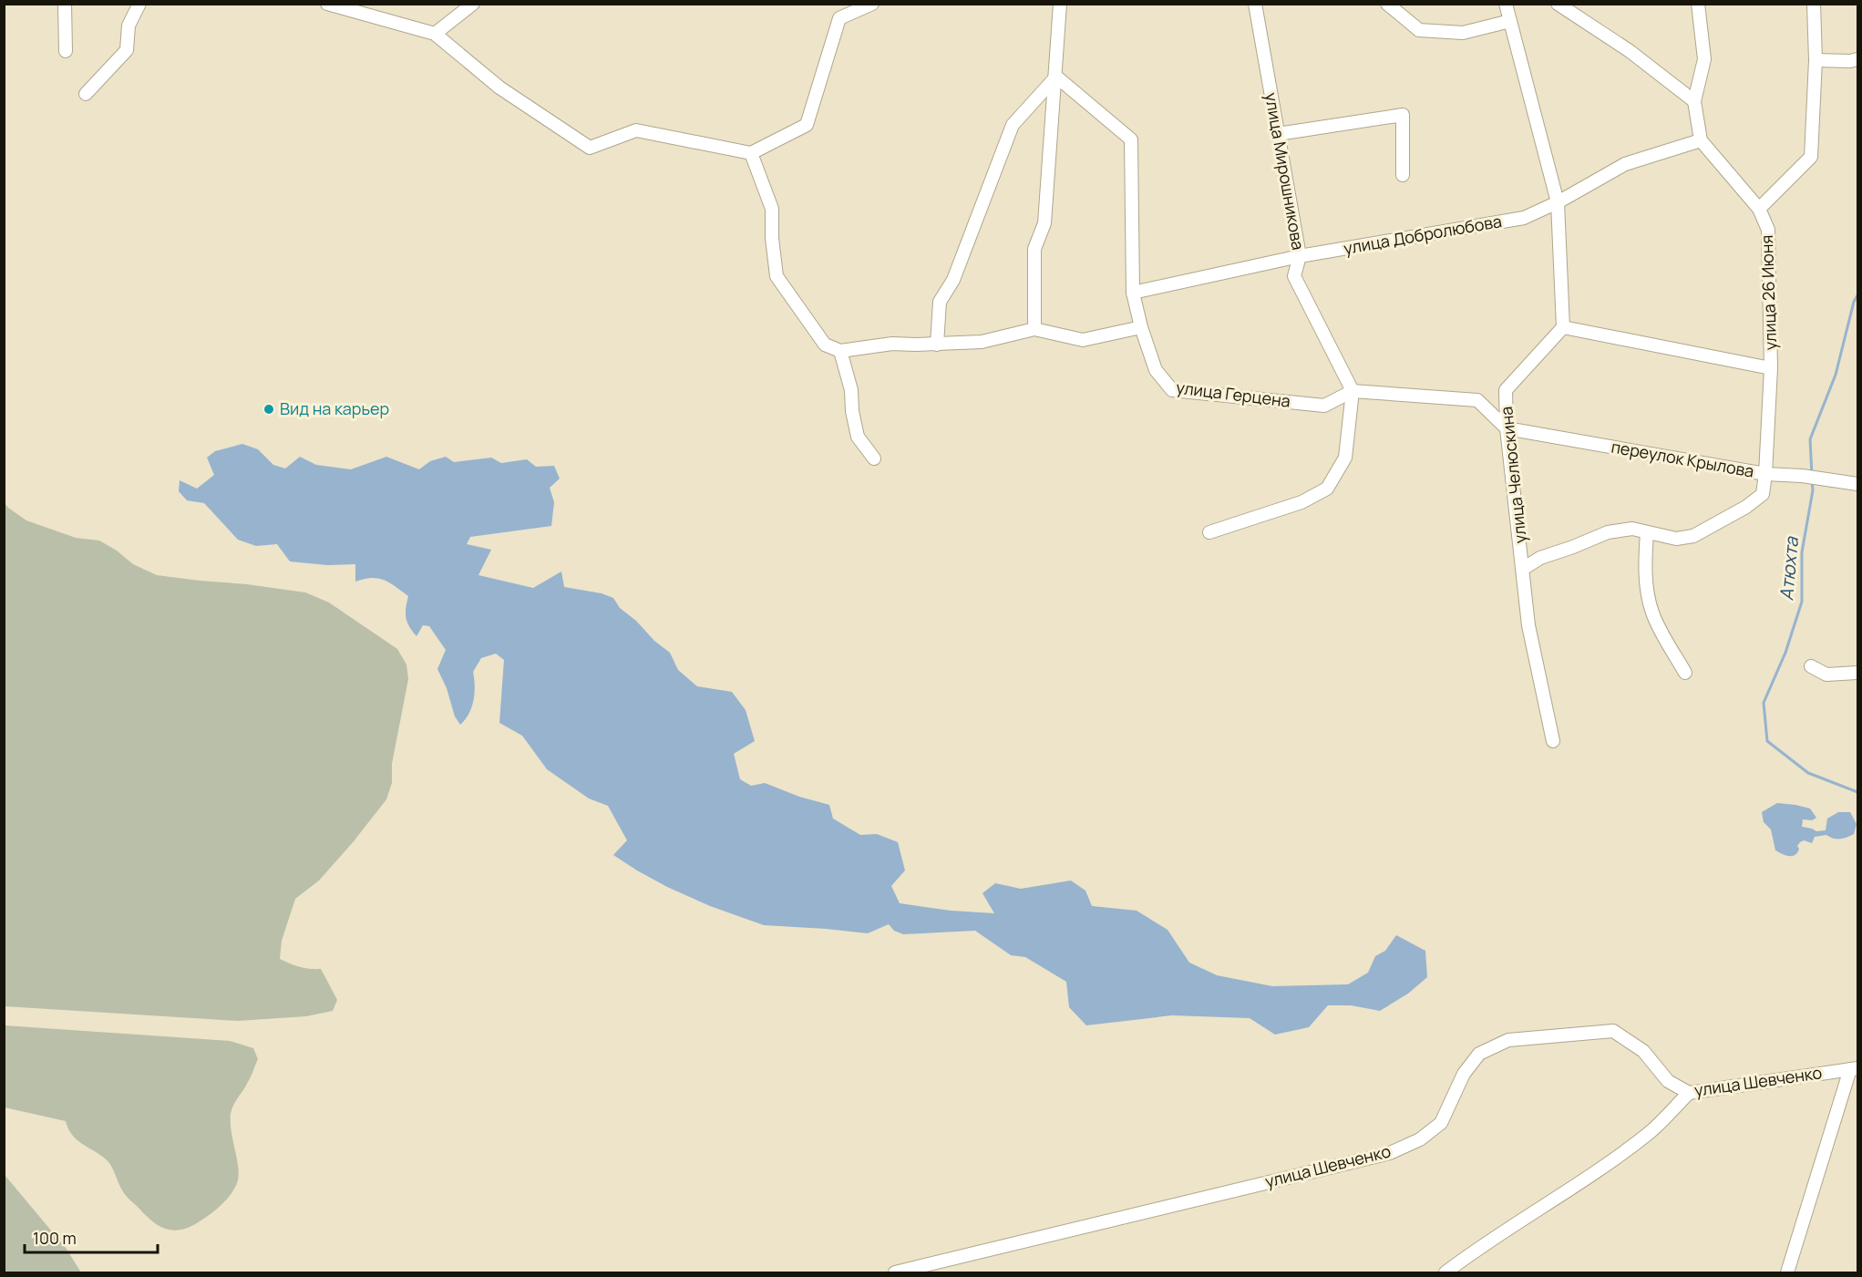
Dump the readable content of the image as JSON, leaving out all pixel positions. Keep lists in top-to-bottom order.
{
  "streets": {
    "street": [
      "улица Мирошникова",
      "улица Добролюбова",
      "улица 26 Июня",
      "улица Герцена",
      "переулок Крылова",
      "улица Челюскина",
      "улица Шевченко"
    ]
  },
  "crossings": [
    ["улица Мирошникова", "улица Добролюбова"],
    ["улица Мирошникова", "улица Герцена"],
    ["улица Добролюбова", "улица Герцена"],
    ["улица 26 Июня", "переулок Крылова"],
    ["переулок Крылова", "улица Челюскина"]
  ],
  "water": ["Атюхта"],
  "places": ["Вид на карьер"],
  "scale_bar": "100 m"
}
